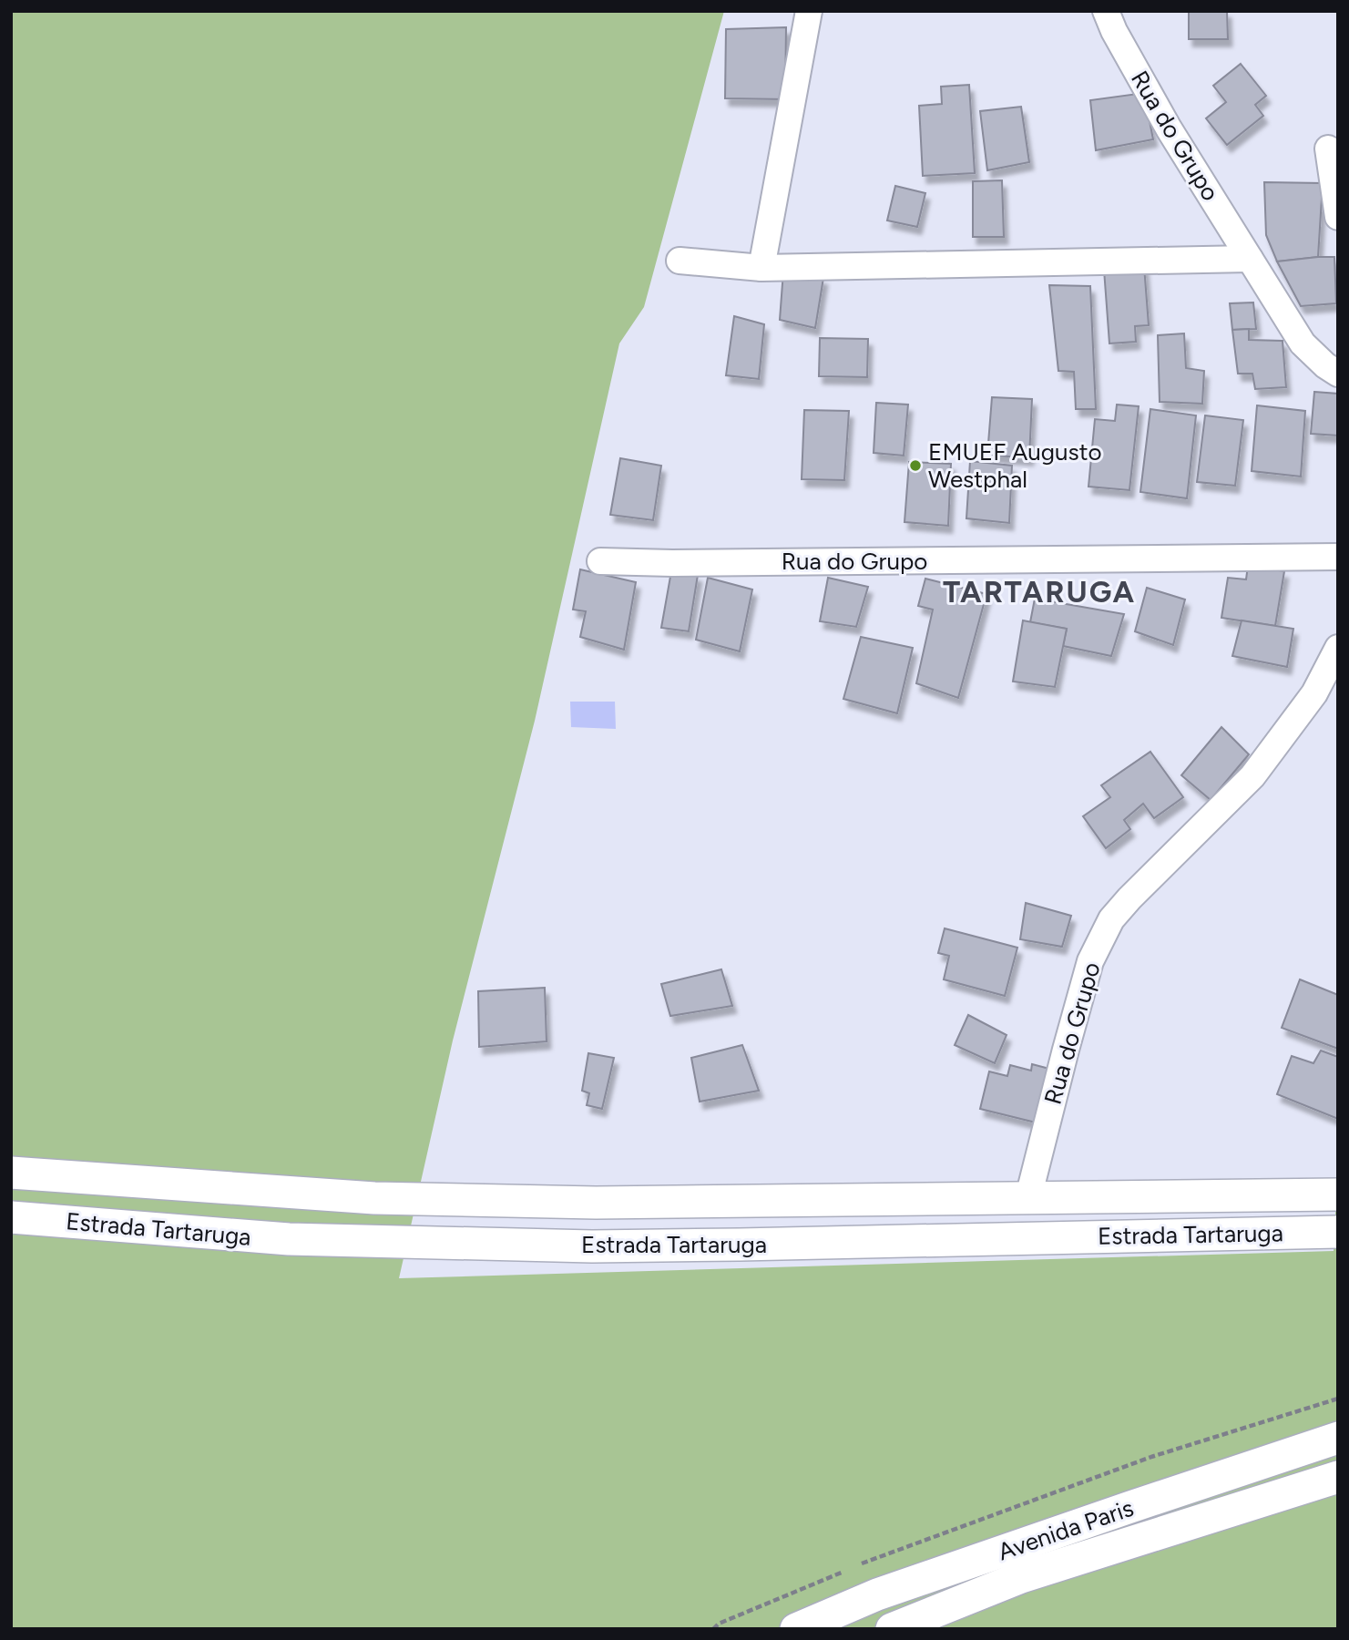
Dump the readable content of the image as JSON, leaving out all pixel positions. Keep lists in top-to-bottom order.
{
  "streets": {
    "street": ["Rua do Grupo", "Estrada Tartaruga", "Avenida Paris"]
  },
  "crossings": [
    ["Rua do Grupo", "Estrada Tartaruga"]
  ],
  "districts": ["TARTARUGA"],
  "places": ["EMUEF Augusto Westphal"]
}
